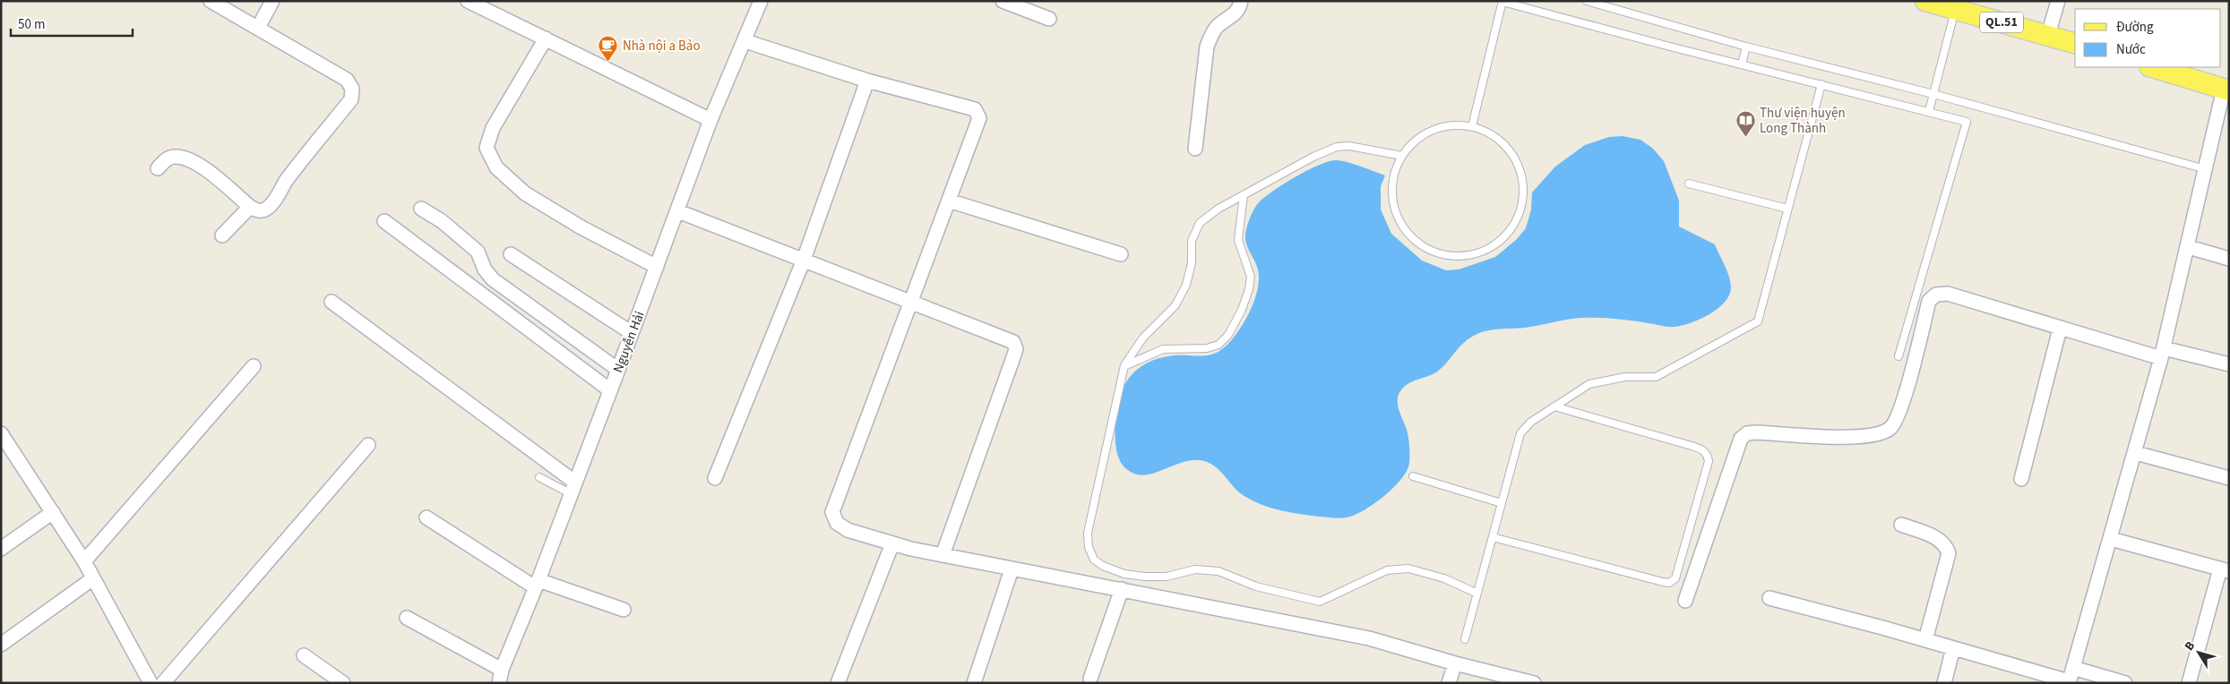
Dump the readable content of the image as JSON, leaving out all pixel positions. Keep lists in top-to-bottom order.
{
  "streets": {
    "main road": ["QL.51"],
    "street": ["Nguyễn Hải"]
  },
  "places": {
    "cafe": ["Nhà nội a Bảo"],
    "library": ["Thư viện huyện Long Thành"]
  },
  "legend": ["Đường", "Nước"],
  "scale_bar": "50 m",
  "north": "top left"
}
